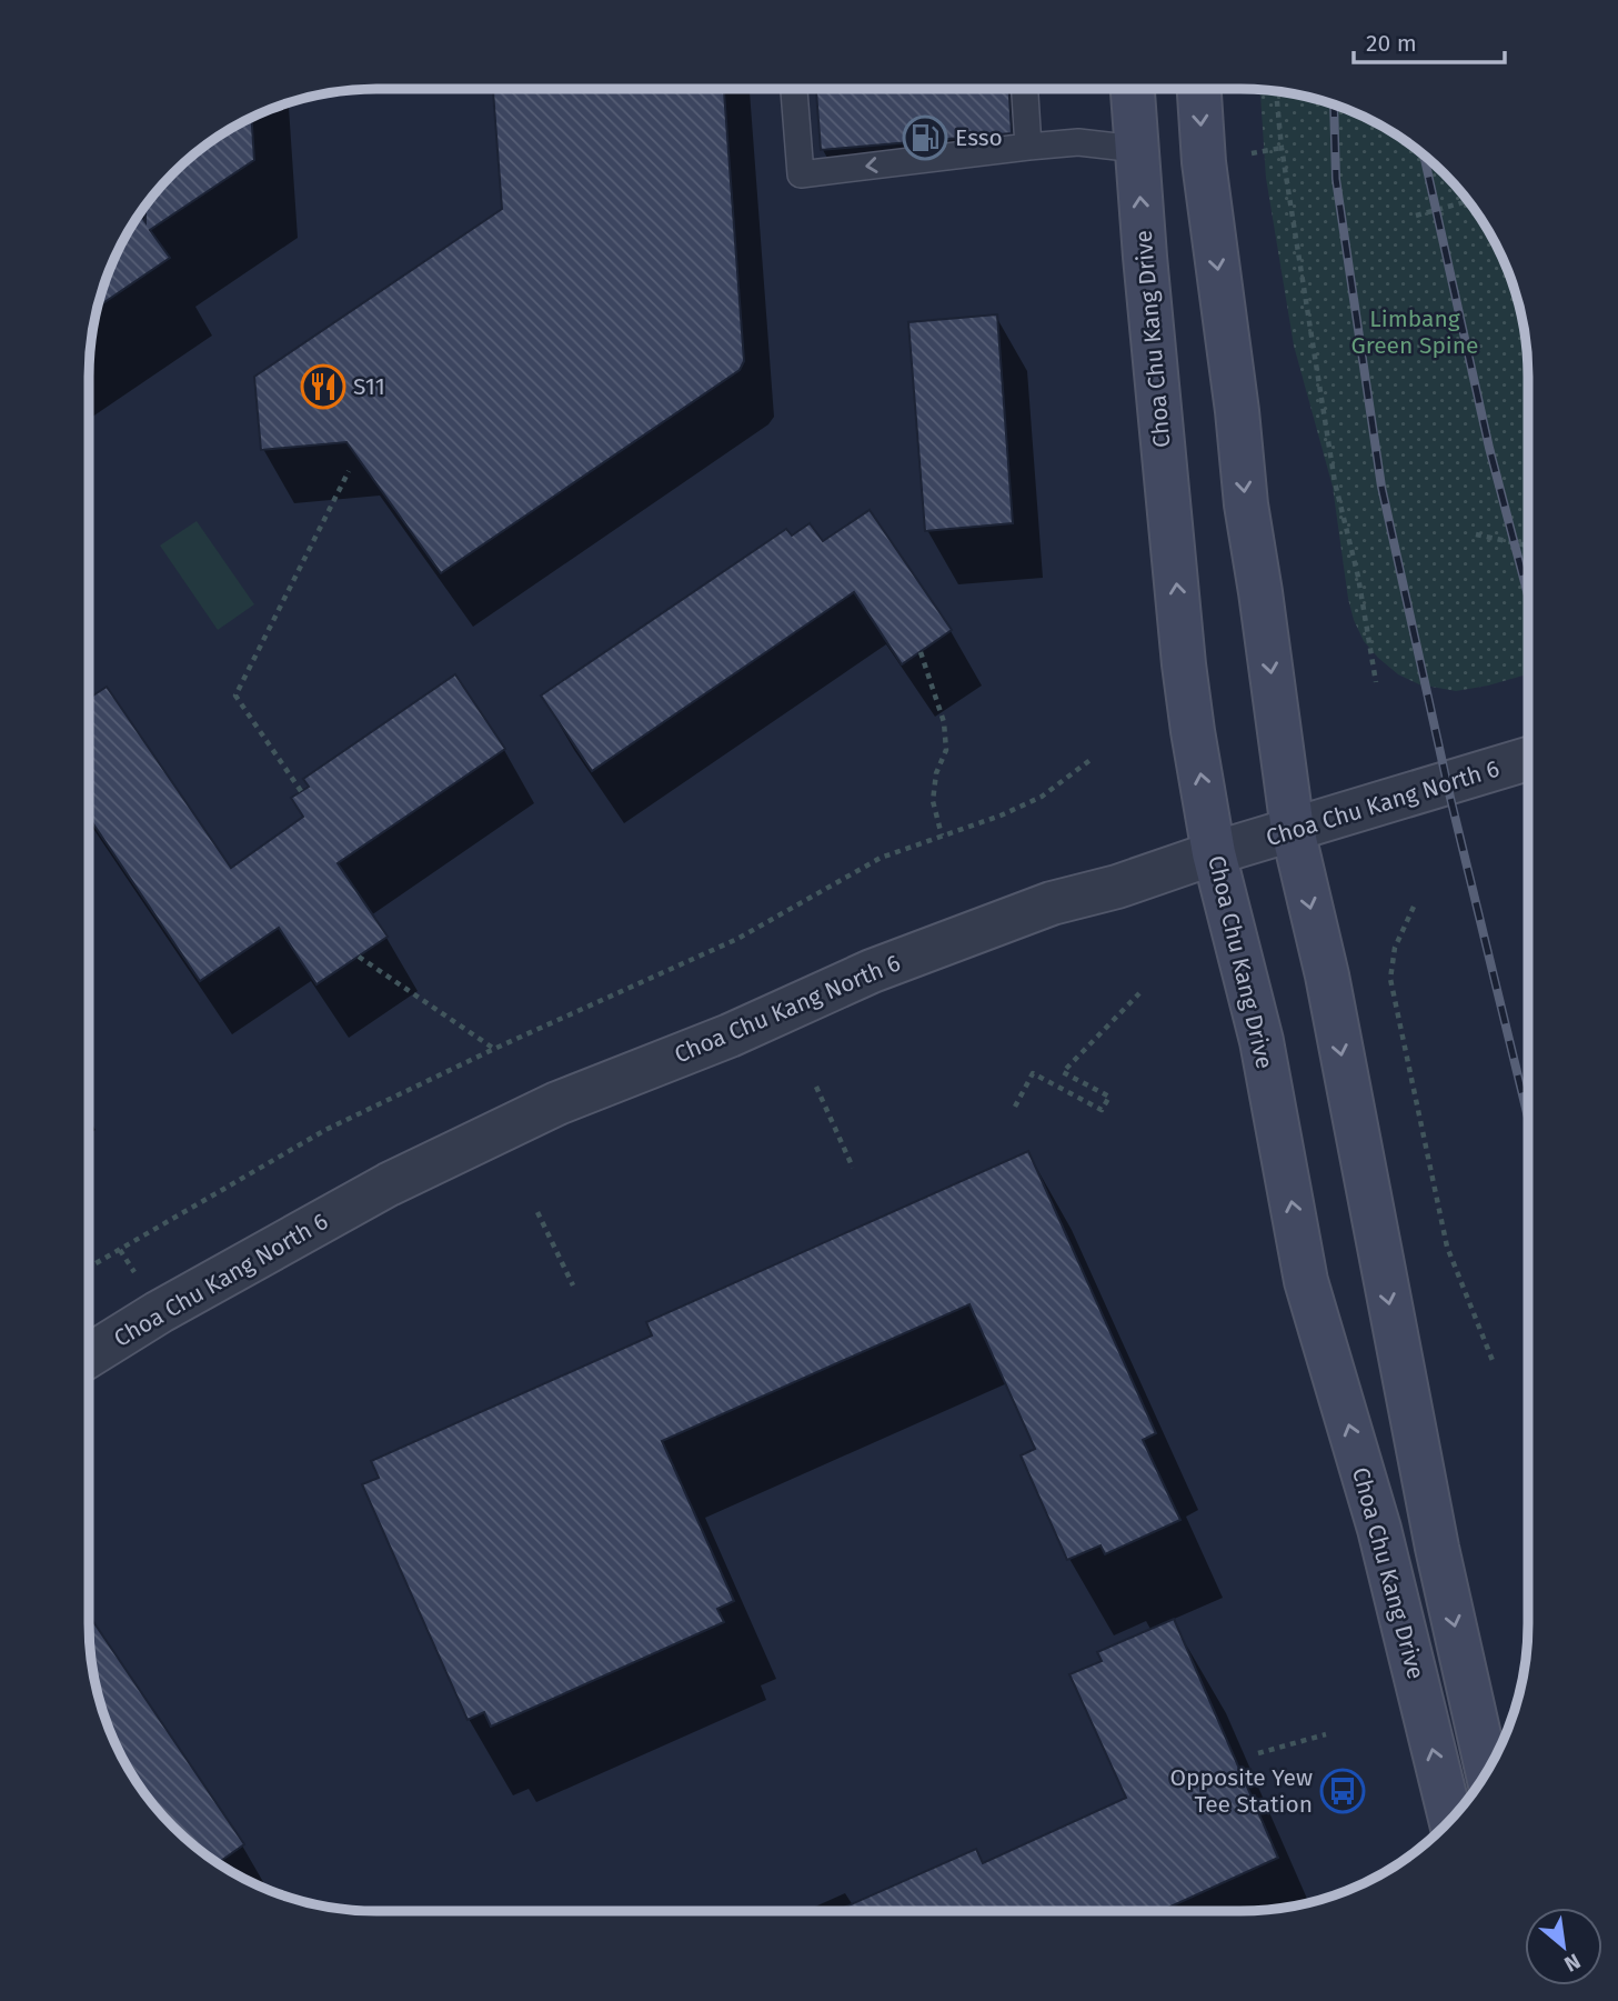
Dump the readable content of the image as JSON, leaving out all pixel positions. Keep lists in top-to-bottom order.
{
  "streets": {
    "main road": ["Choa Chu Kang Drive"],
    "street": ["Choa Chu Kang North 6"]
  },
  "crossings": [
    ["Choa Chu Kang Drive", "Choa Chu Kang North 6"]
  ],
  "parks": ["Limbang Green Spine"],
  "places": {
    "fuel station": ["Esso"],
    "restaurant": ["S11"],
    "bus stop": ["Opposite Yew Tee Station"]
  },
  "scale_bar": "20 m",
  "north": "bottom right"
}
